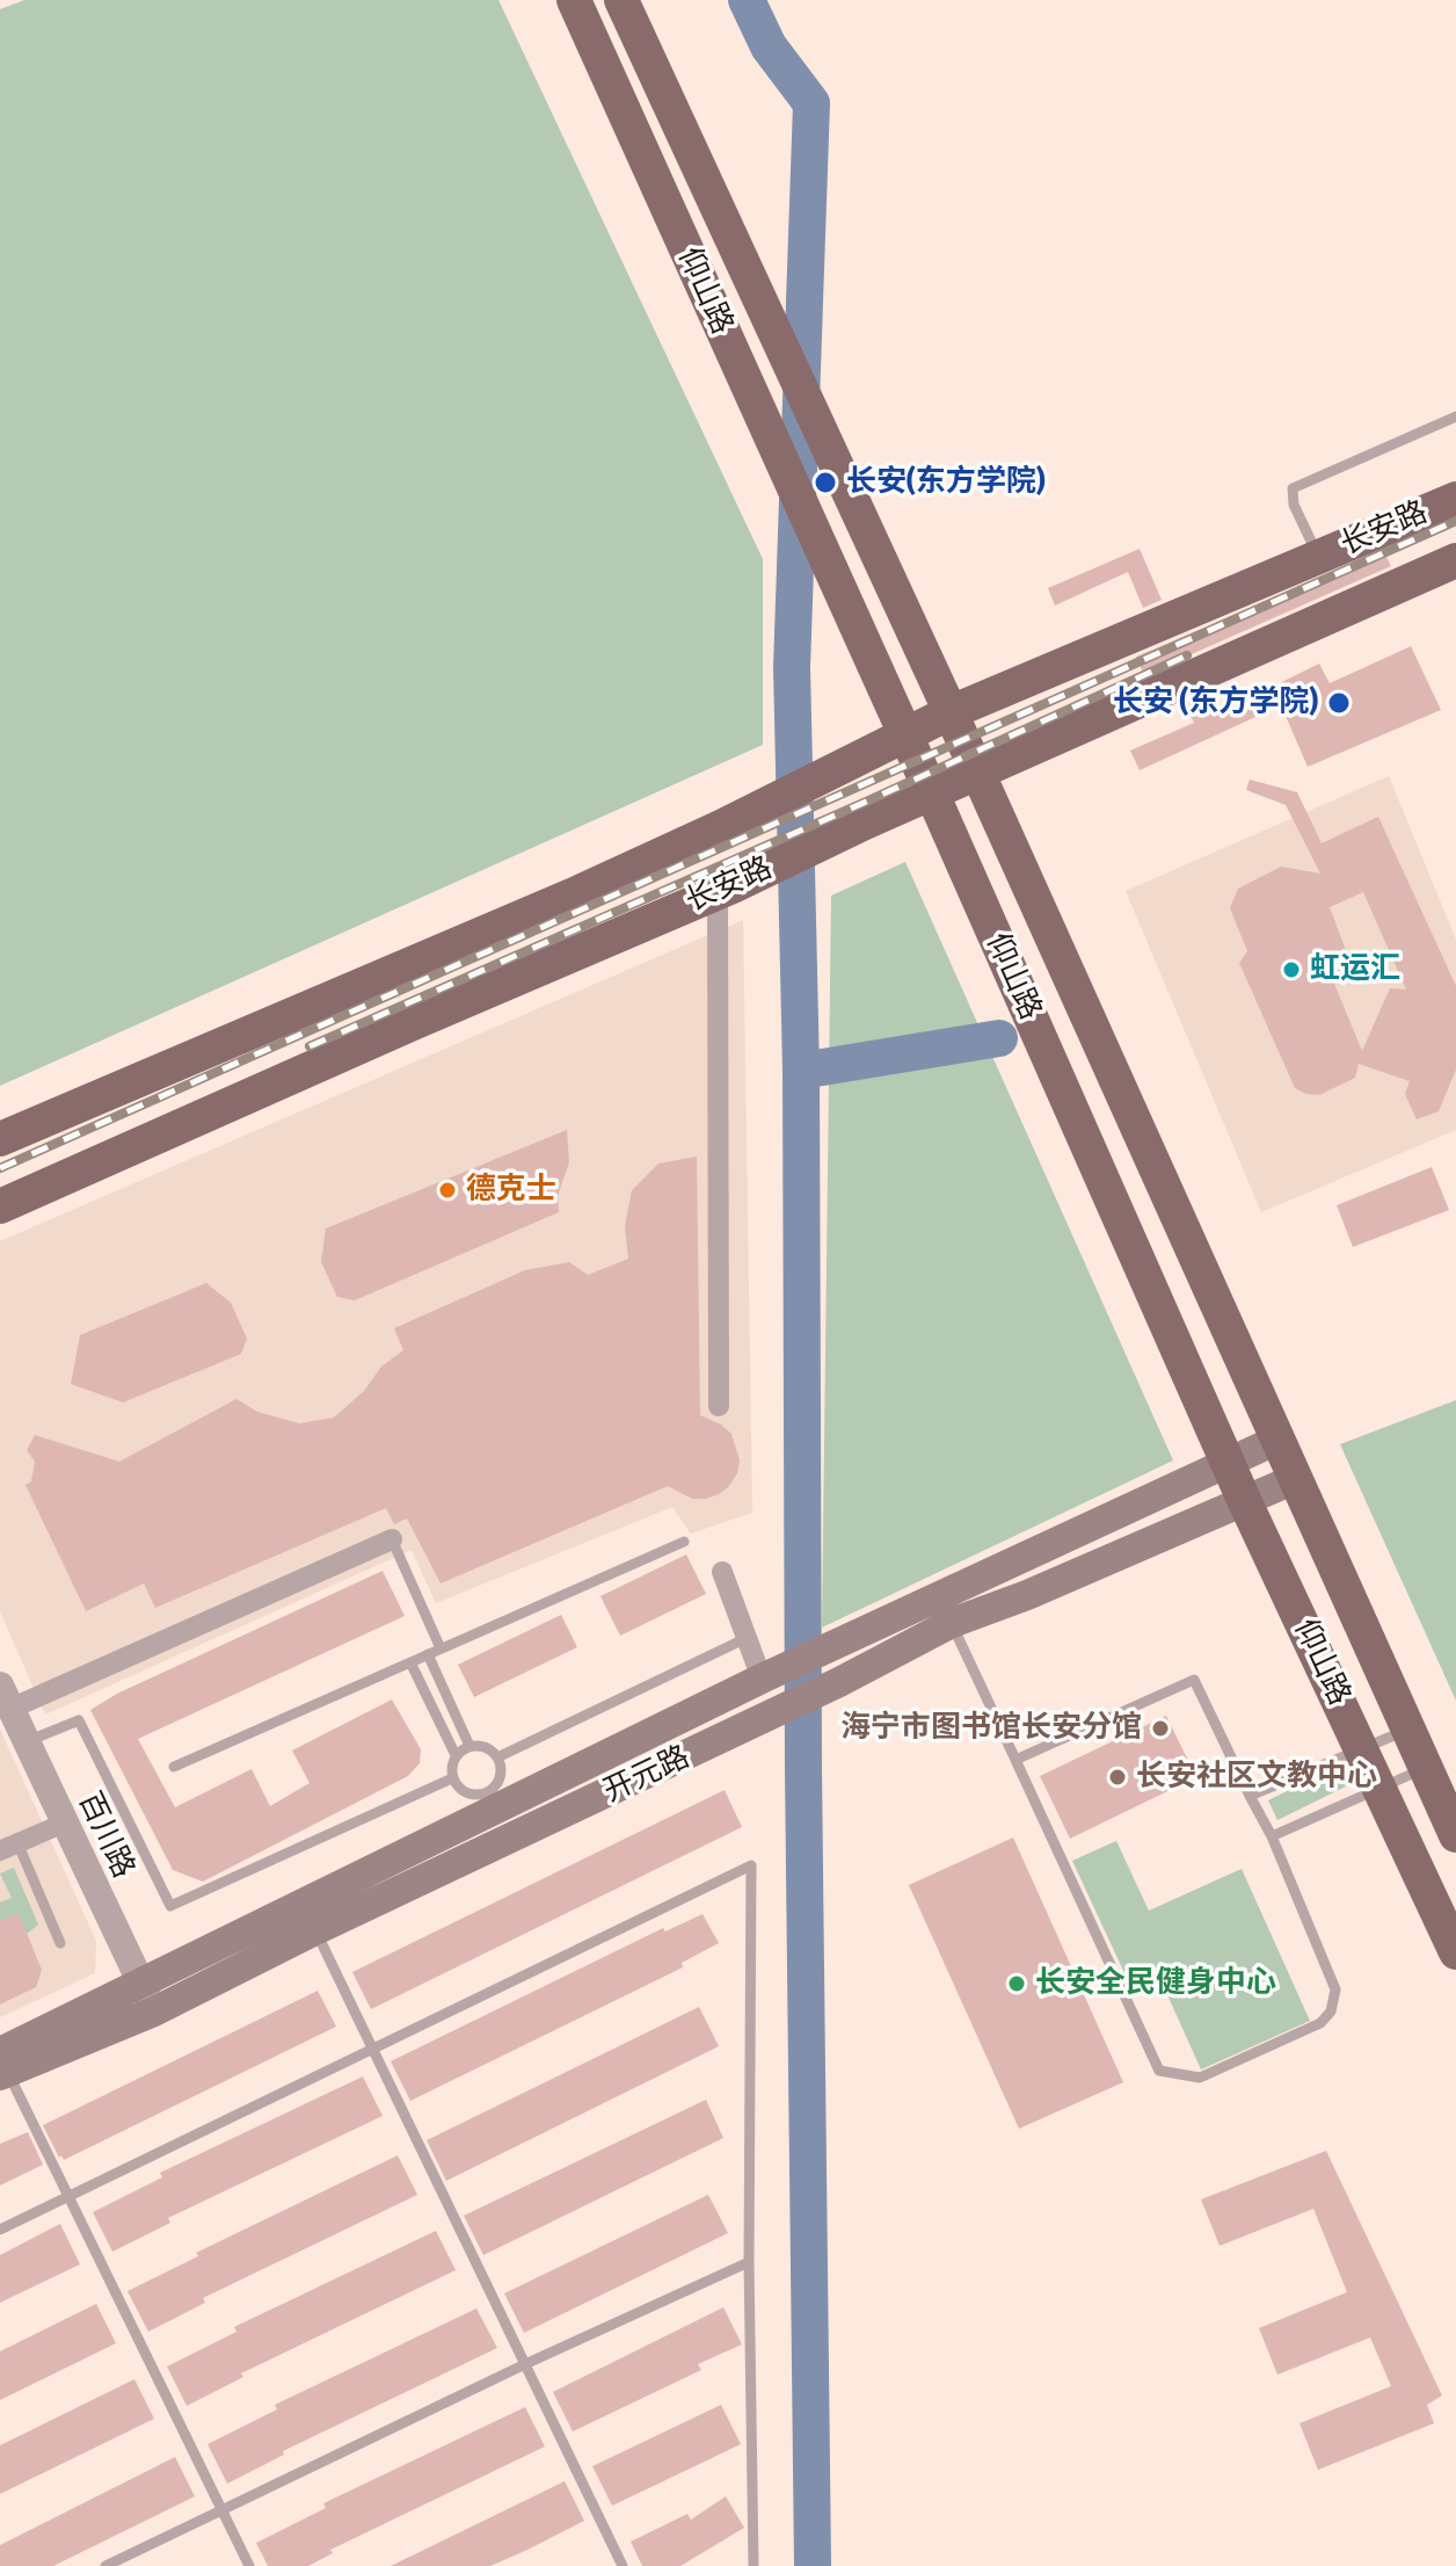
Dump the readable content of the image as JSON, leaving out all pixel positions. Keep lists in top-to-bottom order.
{
  "streets": {
    "main road": ["仰山路", "长安路", "开元路"],
    "street": ["百川路"]
  },
  "crossings": [
    ["仰山路", "长安路"],
    ["仰山路", "开元路"],
    ["开元路", "百川路"]
  ],
  "places": [
    "长安(东方学院)",
    "长安 (东方学院)",
    "虹运汇",
    "德克士",
    "海宁市图书馆长安分馆",
    "长安社区文教中心",
    "长安全民健身中心"
  ]
}
